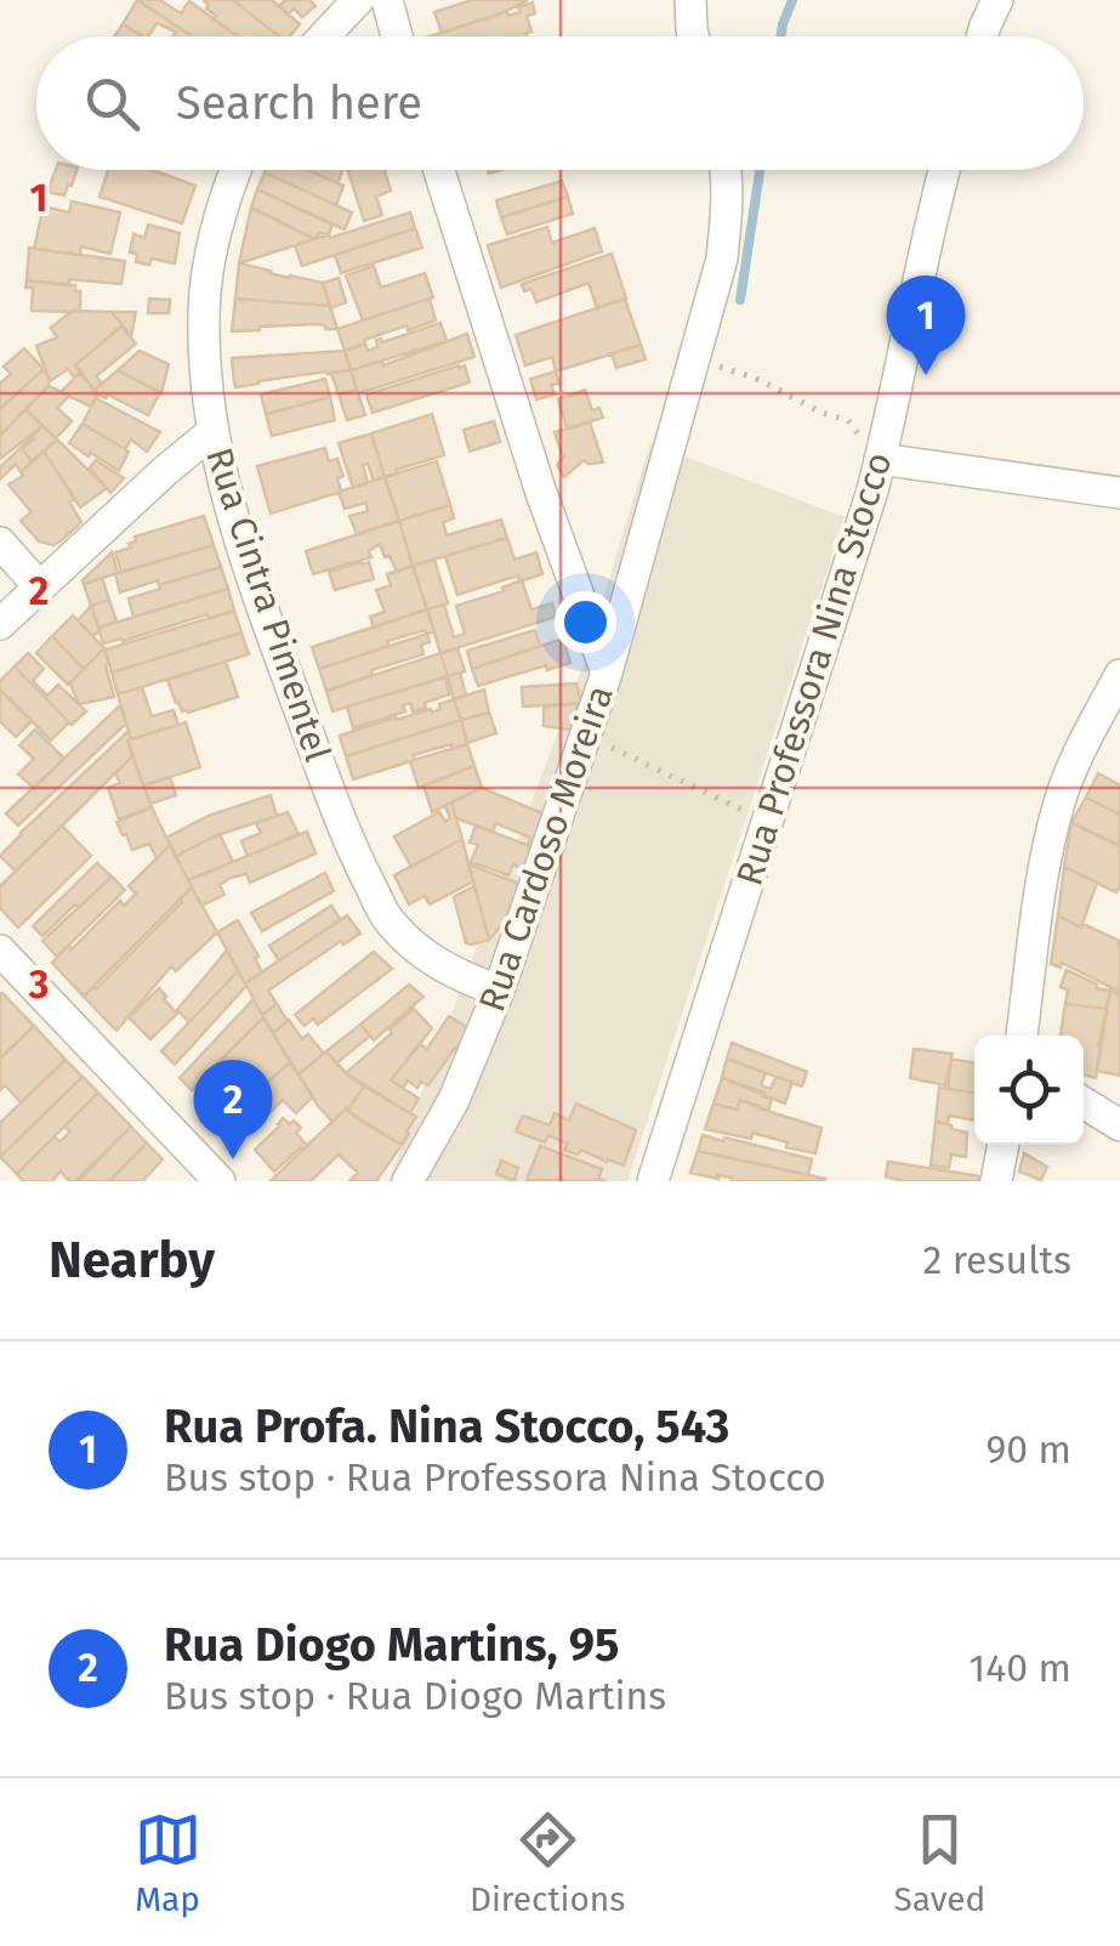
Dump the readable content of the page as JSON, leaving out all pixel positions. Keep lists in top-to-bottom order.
{
  "streets": {
    "street": ["Rua Cintra Pimentel", "Rua Professora Nina Stocco", "Rua Cardoso Moreira"]
  },
  "crossings": [
    ["Rua Cintra Pimentel", "Rua Cardoso Moreira"]
  ],
  "page": {
    "search": "Search here",
    "pins": ["1", "2"],
    "heading": ["Nearby", "2 results"],
    "list": [
      {
        "mark": "1",
        "name": "Rua Profa. Nina Stocco, 543",
        "note": "Bus stop · Rua Professora Nina Stocco",
        "value": "90 m"
      },
      {
        "mark": "2",
        "name": "Rua Diogo Martins, 95",
        "note": "Bus stop · Rua Diogo Martins",
        "value": "140 m"
      }
    ],
    "nav": ["Map", "Directions", "Saved"]
  },
  "grid": {
    "rows": ["1", "2", "3"]
  }
}
